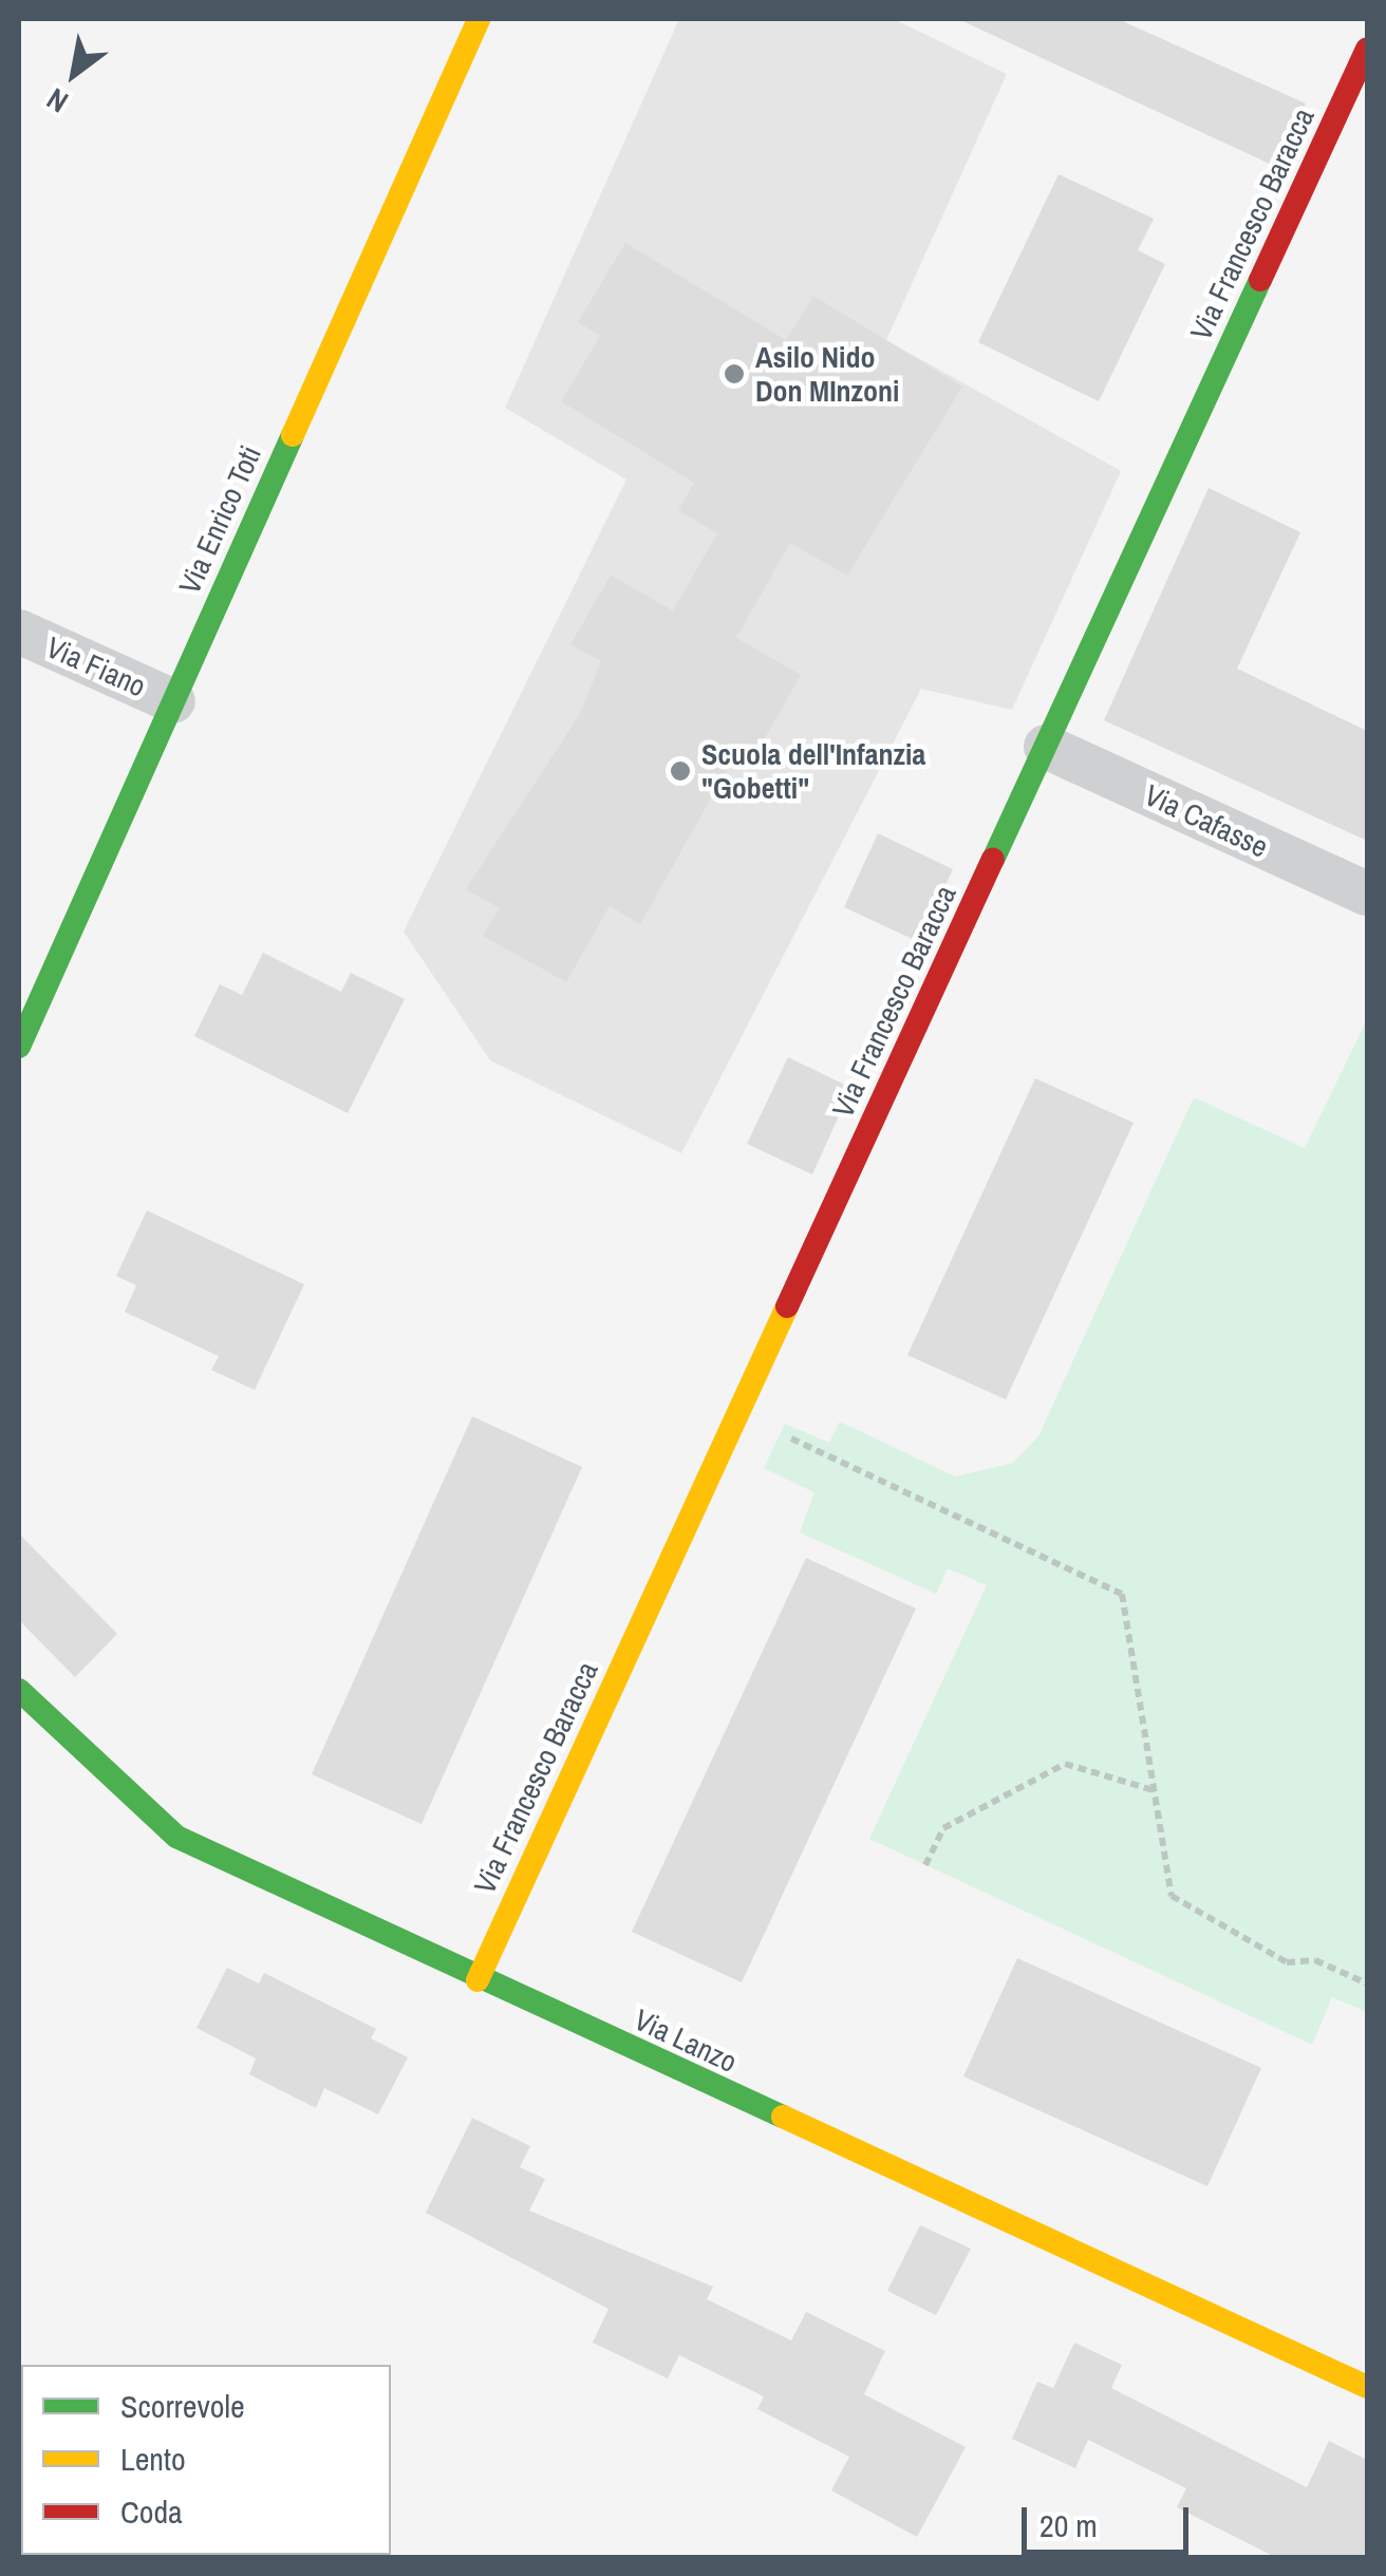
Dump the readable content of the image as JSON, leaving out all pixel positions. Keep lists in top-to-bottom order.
{
  "streets": {
    "street": [
      "Via Francesco Baracca",
      "Via Enrico Toti",
      "Via Fiano",
      "Via Cafasse",
      "Via Lanzo"
    ]
  },
  "crossings": [
    ["Via Francesco Baracca", "Via Cafasse"],
    ["Via Francesco Baracca", "Via Lanzo"],
    ["Via Enrico Toti", "Via Fiano"]
  ],
  "places": ["Asilo Nido Don MInzoni", "Scuola dell'Infanzia \"Gobetti\""],
  "legend": ["Scorrevole", "Lento", "Coda"],
  "scale_bar": "20 m",
  "north": "bottom left"
}
